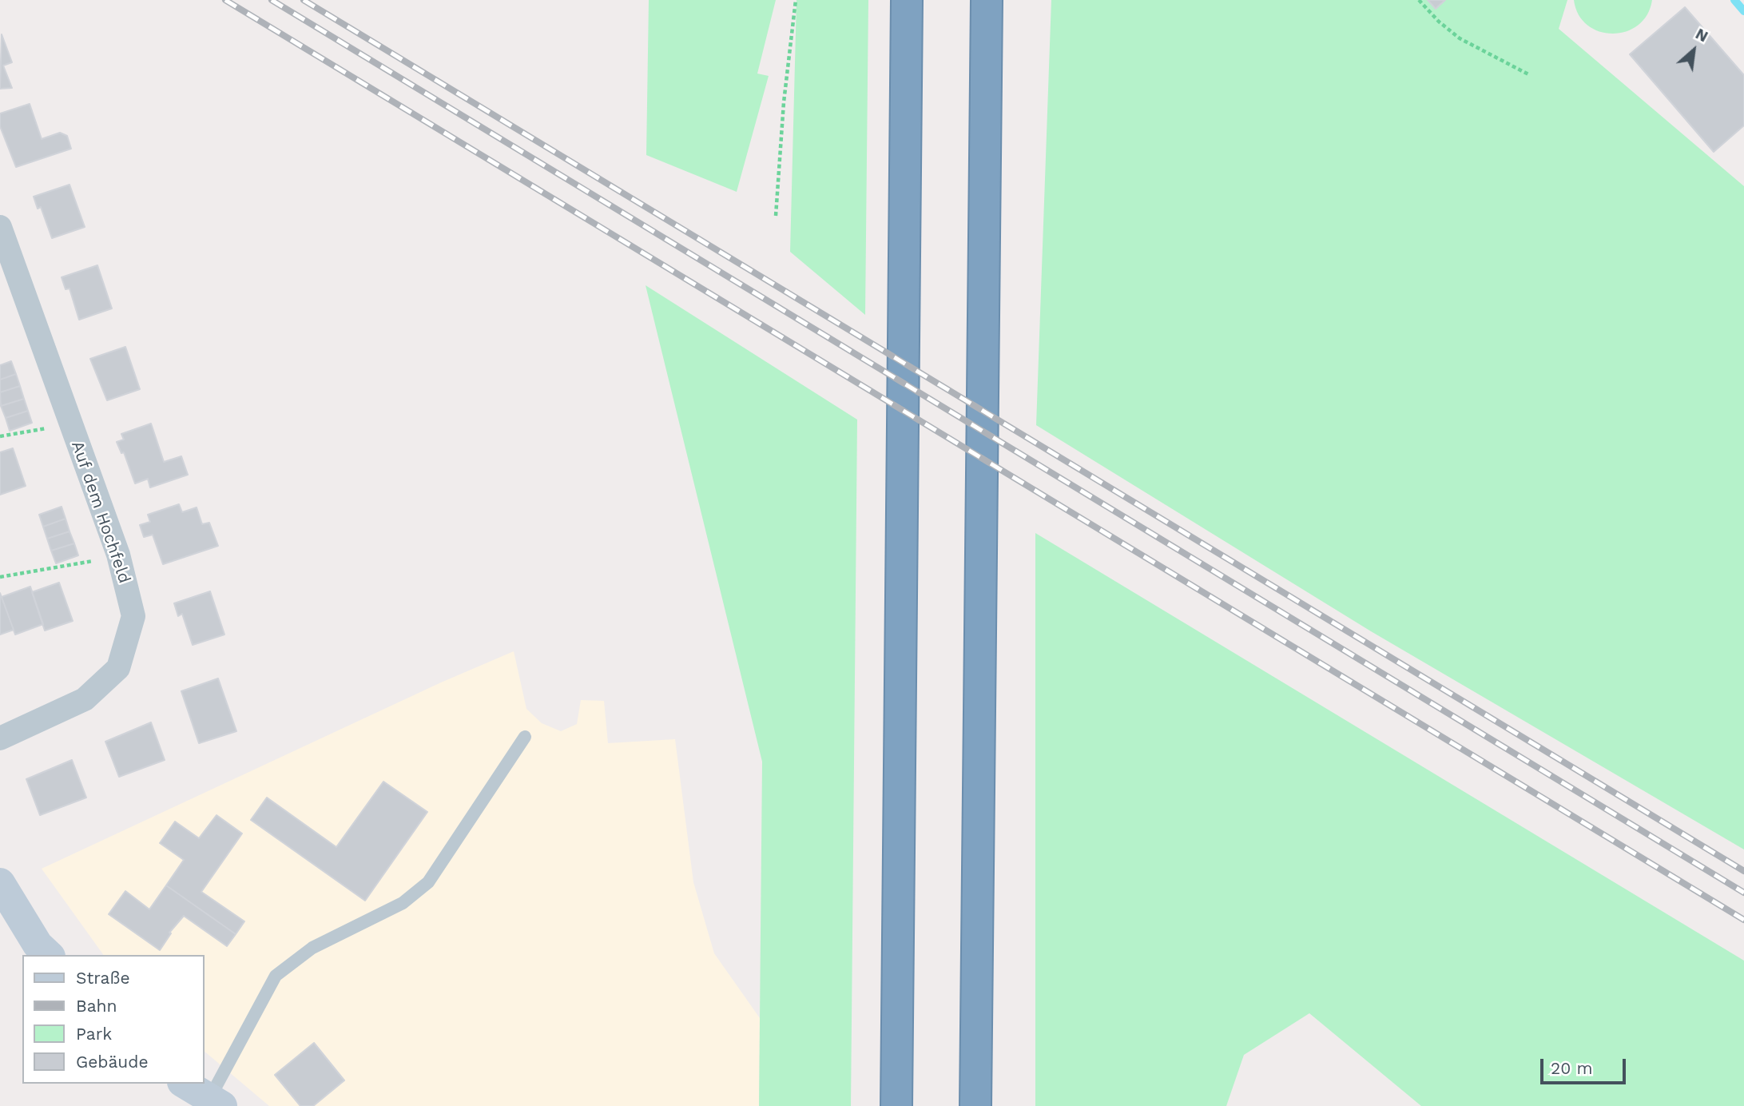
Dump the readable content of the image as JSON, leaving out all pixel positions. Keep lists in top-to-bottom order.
{
  "streets": {
    "street": ["Auf dem Hochfeld"]
  },
  "legend": [
    "Straße",
    "Bahn",
    "Park",
    "Gebäude"
  ],
  "scale_bar": "20 m",
  "north": "top right"
}
